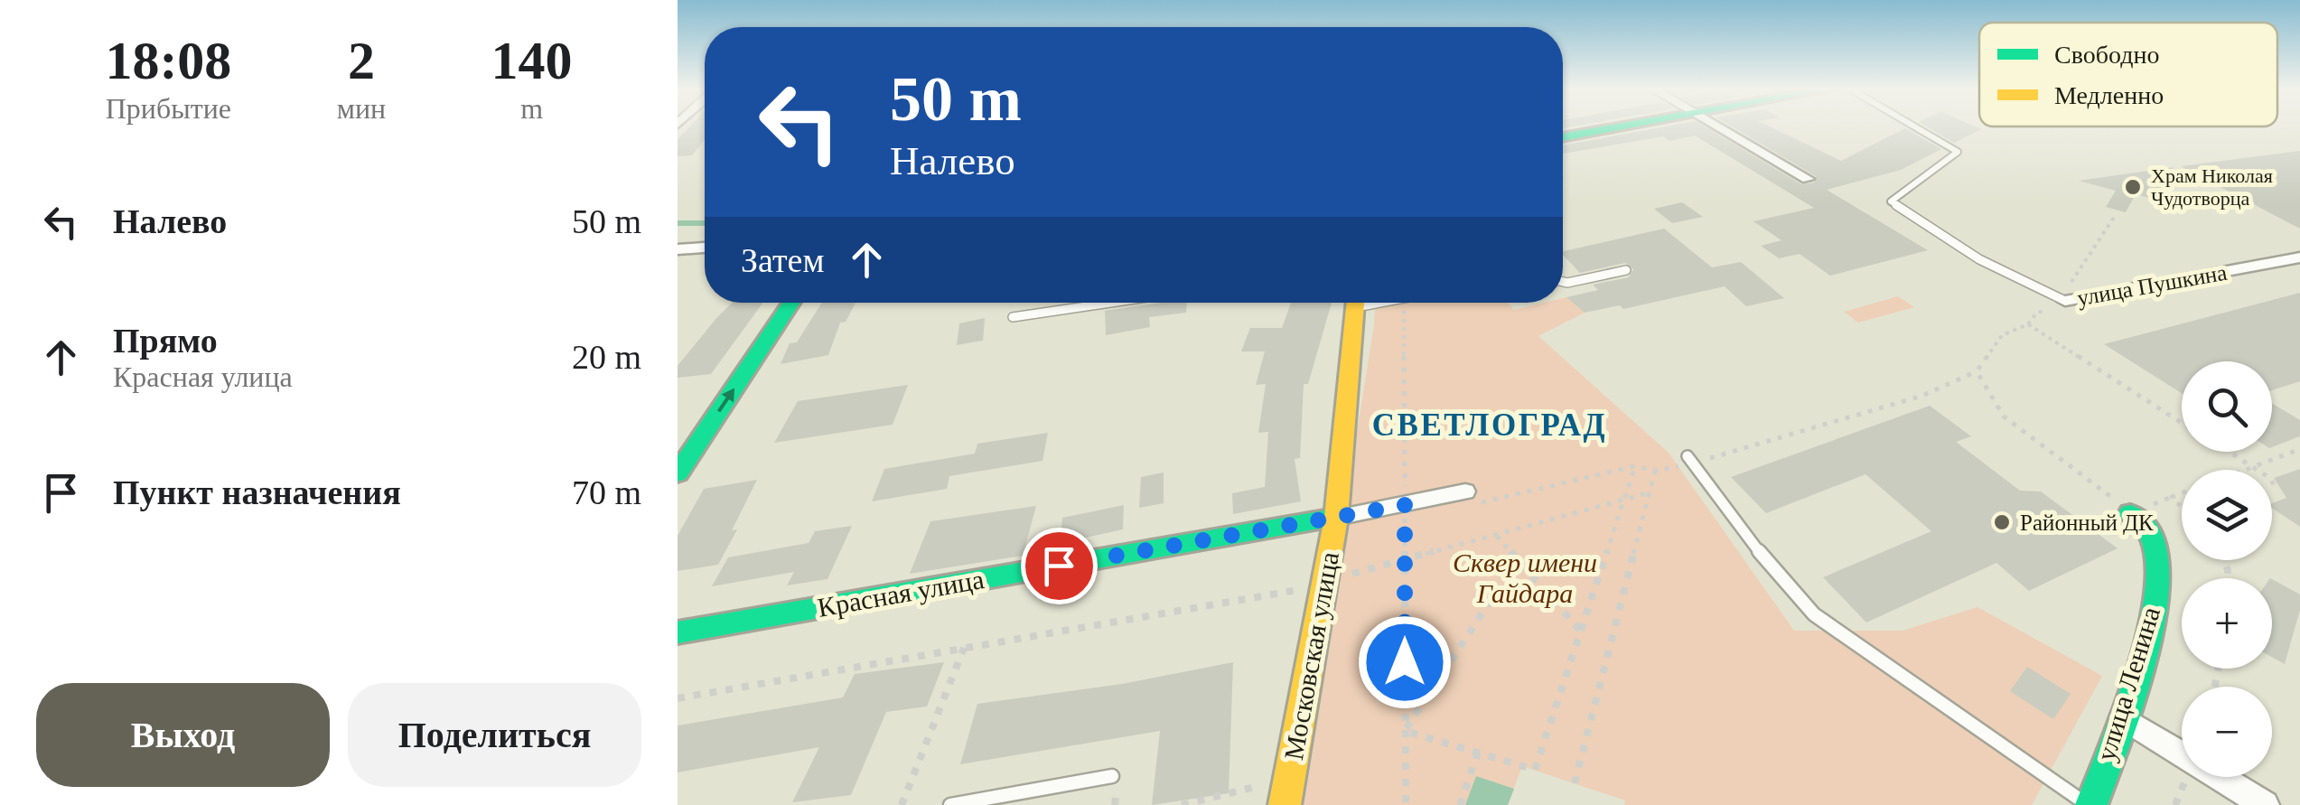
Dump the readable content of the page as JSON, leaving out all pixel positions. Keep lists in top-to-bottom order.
{
  "streets": {
    "street": [
      "улица Пушкина",
      "Красная улица",
      "Московская улица",
      "улица Ленина"
    ]
  },
  "crossings": [
    ["Красная улица", "Московская улица"]
  ],
  "districts": ["СВЕТЛОГРАД"],
  "parks": ["Сквер имени Гайдара"],
  "places": ["Храм Николая Чудотворца", "Районный ДК"],
  "legend": ["Свободно", "Медленно"],
  "page": {
    "eta": [
      "18:08",
      "Прибытие",
      "2",
      "мин",
      "140",
      "m"
    ],
    "turn": ["50 m", "Налево"],
    "list": [
      {
        "name": "Налево",
        "value": "50 m"
      },
      {
        "name": "Прямо",
        "note": "Красная улица",
        "value": "20 m"
      },
      {
        "name": "Пункт назначения",
        "value": "70 m"
      }
    ],
    "then": "Затем",
    "map_buttons": ["+", "−"],
    "buttons": ["Выход", "Поделиться"]
  }
}
